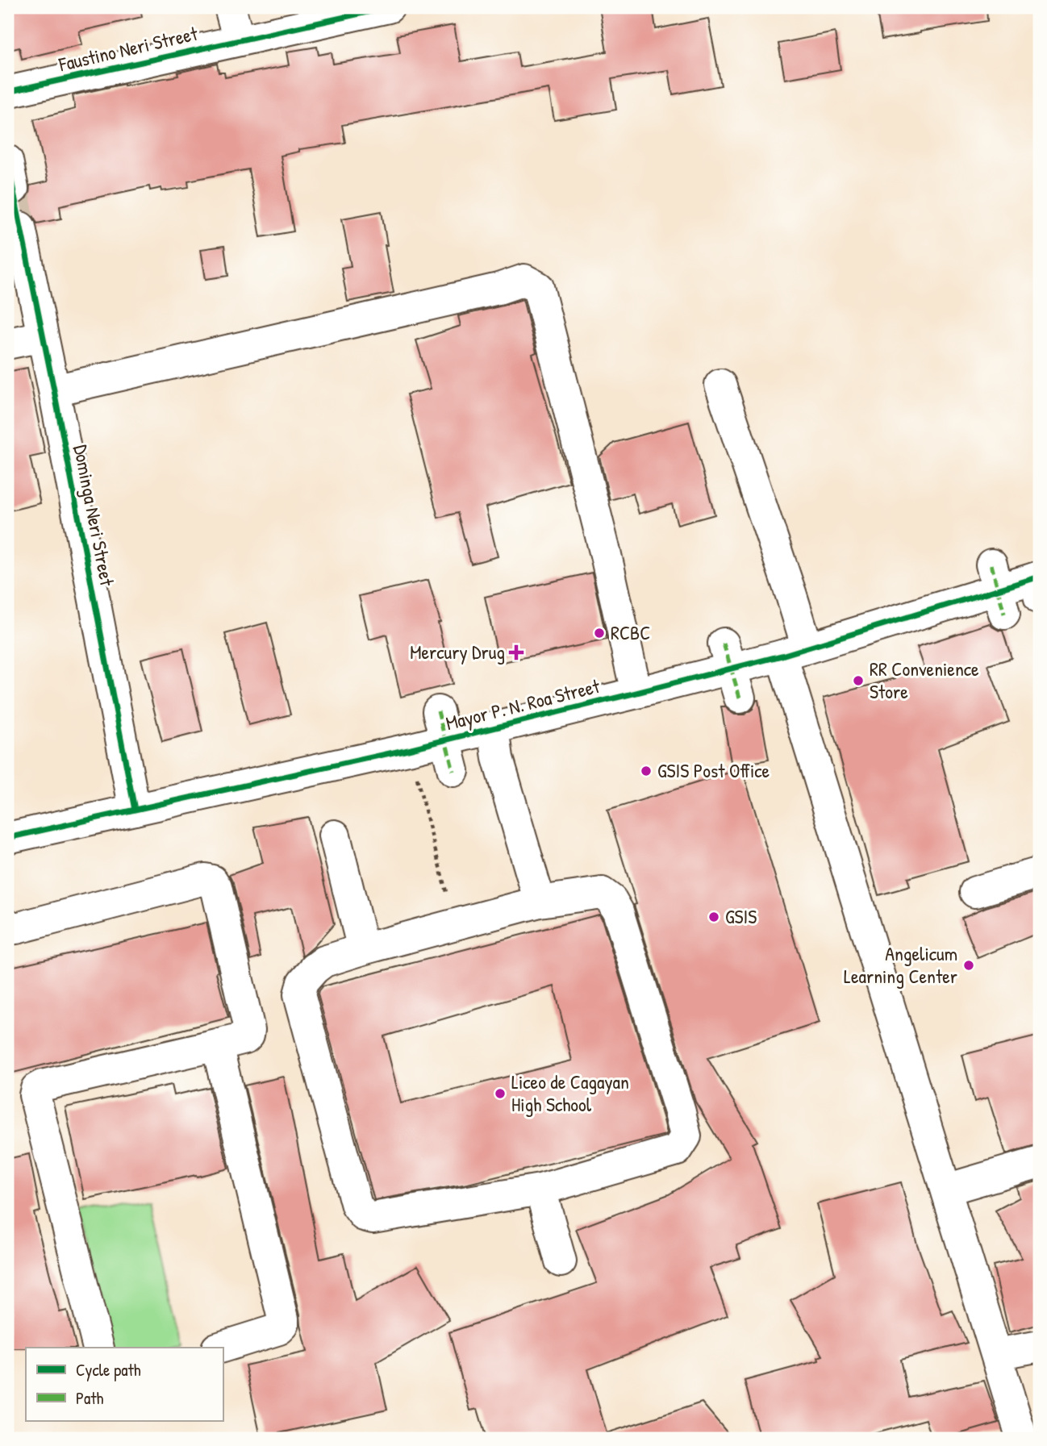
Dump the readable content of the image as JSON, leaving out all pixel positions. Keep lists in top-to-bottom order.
{
  "streets": {
    "street": ["Faustino Neri Street", "Dominga Neri Street", "Mayor P. N. Roa Street"]
  },
  "crossings": [
    ["Dominga Neri Street", "Mayor P. N. Roa Street"]
  ],
  "places": {
    "other": [
      "RCBC",
      "RR Convenience Store",
      "GSIS Post Office",
      "GSIS",
      "Angelicum Learning Center",
      "Liceo de Cagayan High School"
    ],
    "health": ["Mercury Drug"]
  },
  "legend": ["Cycle path", "Path"]
}
